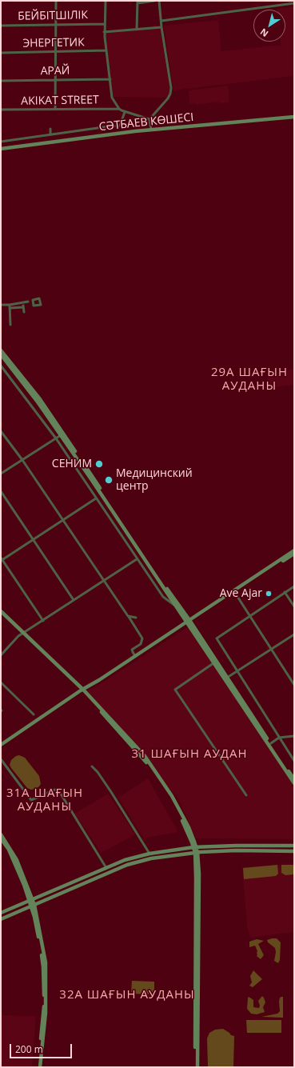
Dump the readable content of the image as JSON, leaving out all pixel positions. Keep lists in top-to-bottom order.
{
  "streets": {
    "main road": ["СӘТБАЕВ КӨШЕСІ"],
    "street": [
      "БЕЙБІТШІЛІК",
      "ЭНЕРГЕТИК",
      "АРАЙ",
      "AKIKAT STREET"
    ]
  },
  "districts": [
    "29А ШАҒЫН АУДАНЫ",
    "31 ШАҒЫН АУДАН",
    "31А ШАҒЫН АУДАНЫ",
    "32А ШАҒЫН АУДАНЫ"
  ],
  "places": ["СЕНИМ", "Медицинский центр", "Ave Ajar"],
  "scale_bar": "200 m",
  "north": "bottom left"
}
